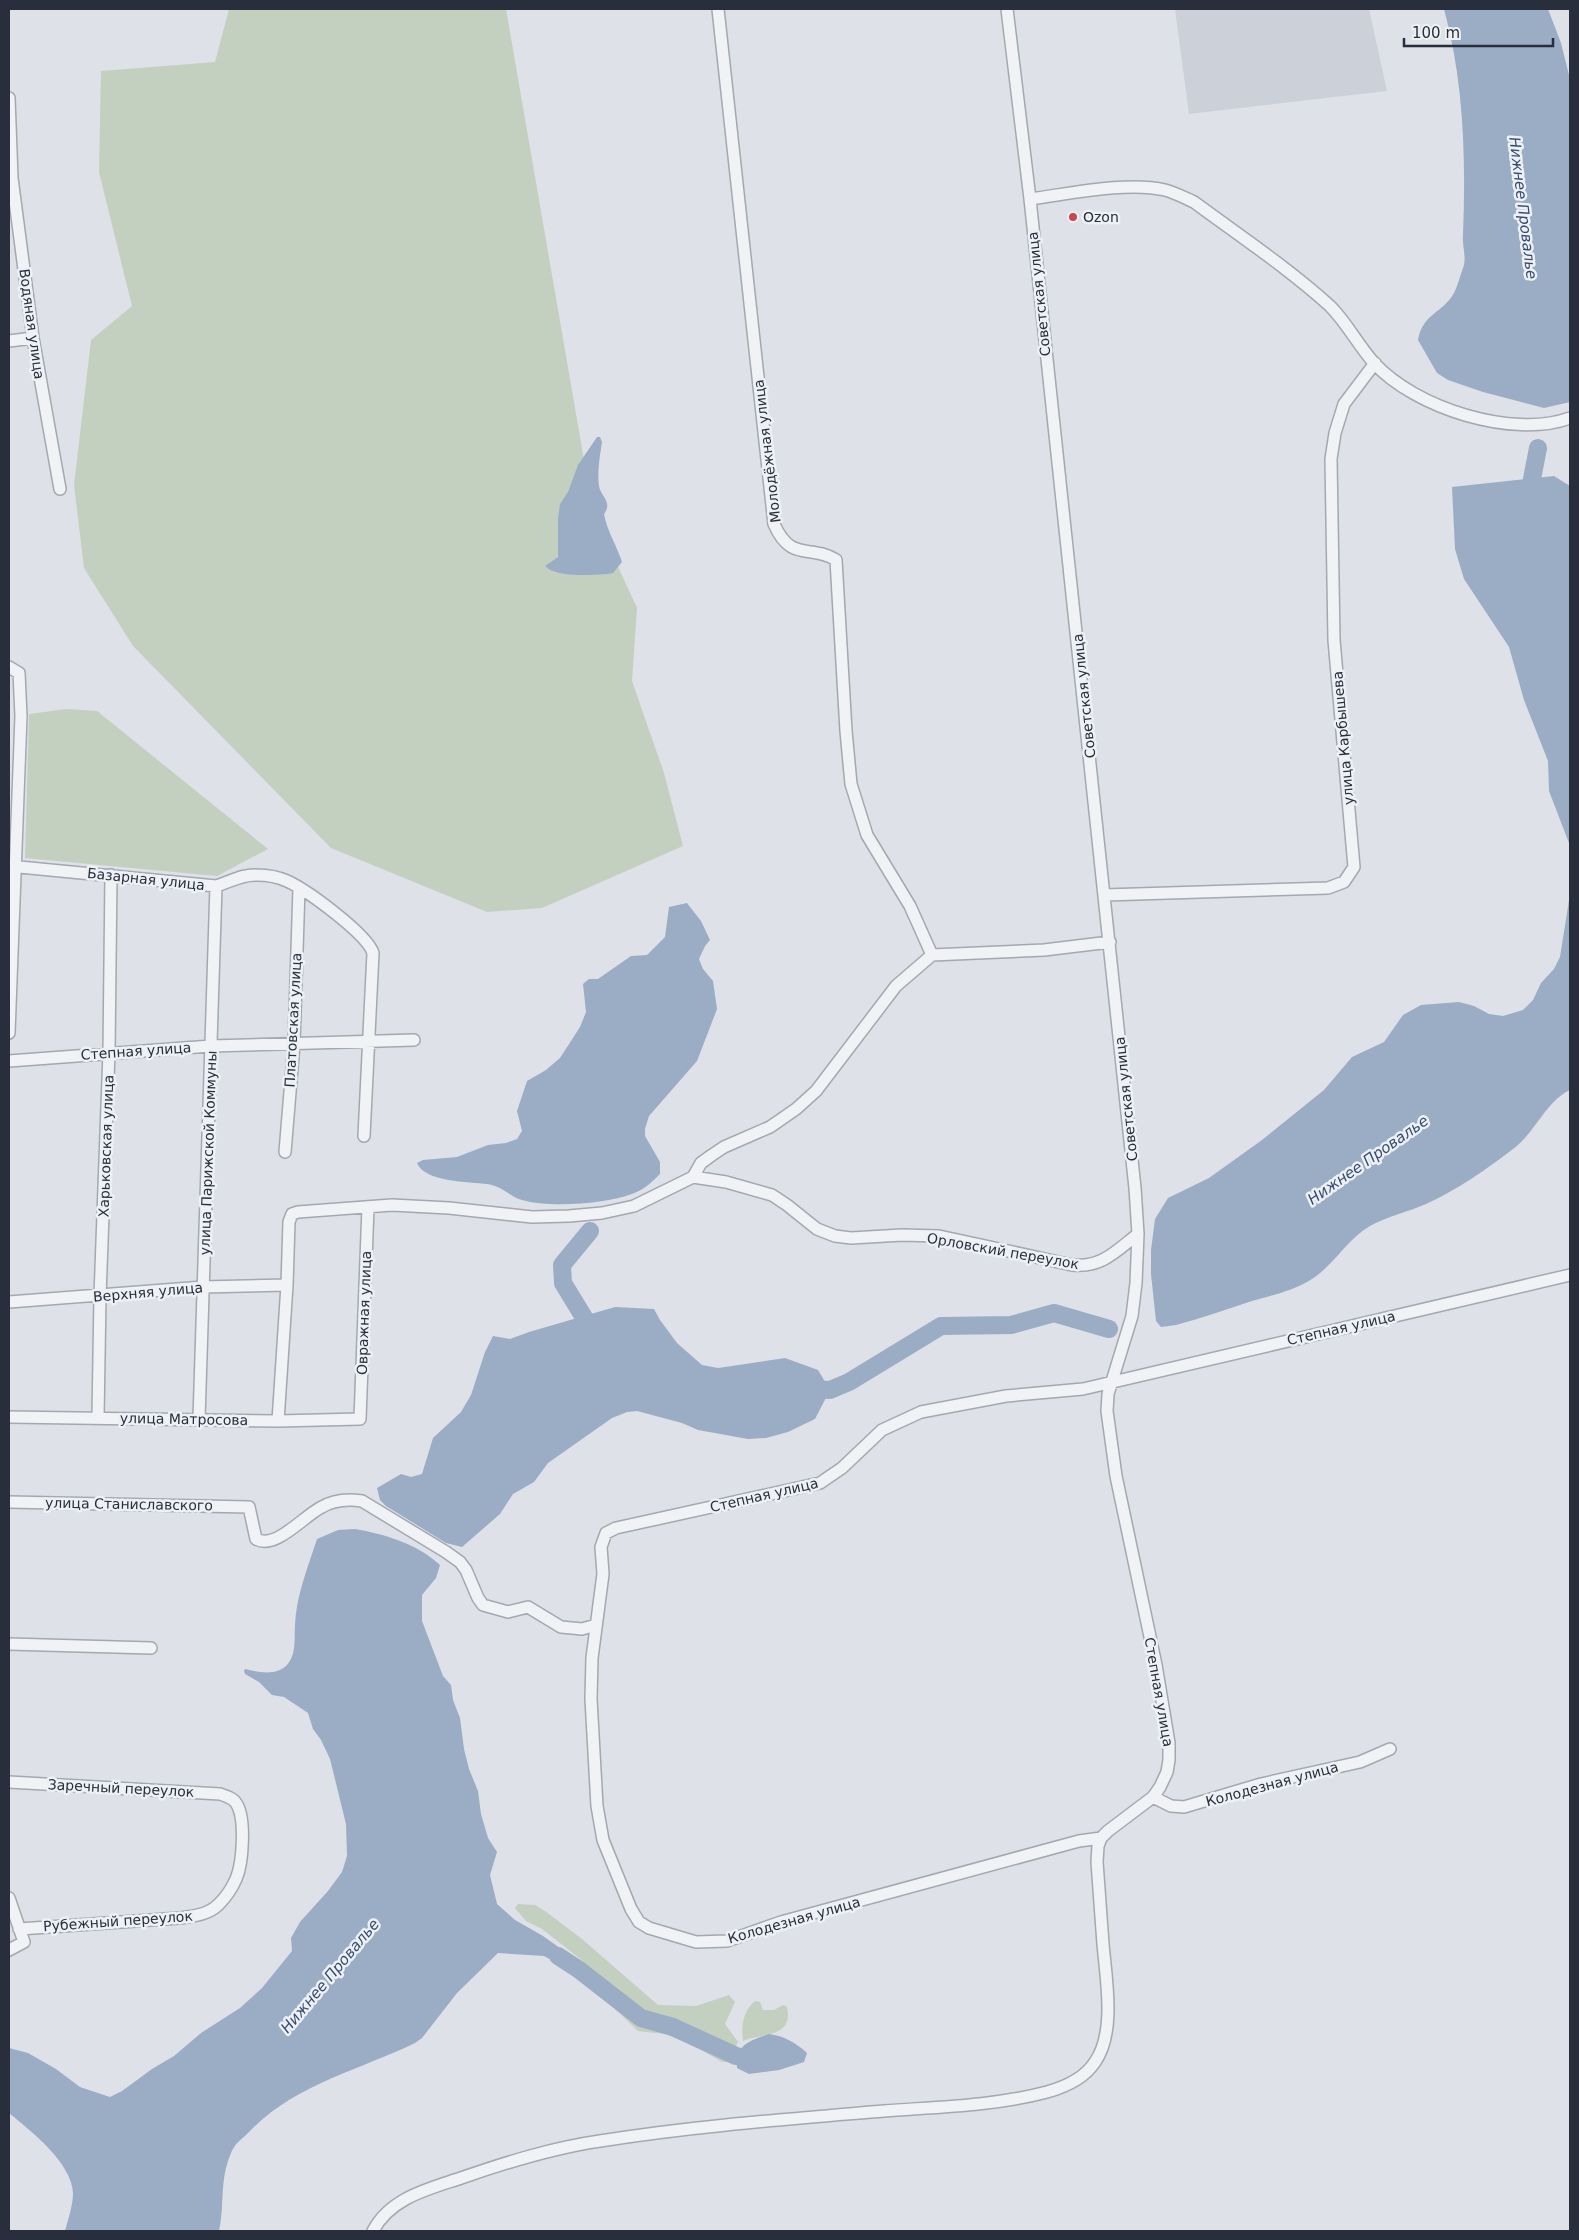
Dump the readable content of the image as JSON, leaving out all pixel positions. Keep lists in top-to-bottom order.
{
  "streets": {
    "street": [
      "Советская улица",
      "Водяная улица",
      "Молодёжная улица",
      "улица Карбышева",
      "Базарная улица",
      "Платовская улица",
      "Степная улица",
      "Харьковская улица",
      "улица Парижской Коммуны",
      "Орловский переулок",
      "Верхняя улица",
      "Овражная улица",
      "улица Матросова",
      "улица Станиславского",
      "Колодезная улица",
      "Заречный переулок",
      "Рубежный переулок"
    ]
  },
  "crossings": [
    ["Советская улица", "улица Карбышева"],
    ["Советская улица", "Степная улица"],
    ["Советская улица", "Орловский переулок"],
    ["Базарная улица", "Платовская улица"],
    ["Базарная улица", "Степная улица"],
    ["Базарная улица", "Харьковская улица"],
    ["Базарная улица", "улица Парижской Коммуны"],
    ["Платовская улица", "Степная улица"],
    ["Степная улица", "Харьковская улица"],
    ["Степная улица", "улица Парижской Коммуны"],
    ["Степная улица", "улица Станиславского"],
    ["Степная улица", "Колодезная улица"],
    ["Харьковская улица", "Верхняя улица"],
    ["Харьковская улица", "улица Матросова"],
    ["улица Парижской Коммуны", "Верхняя улица"],
    ["улица Парижской Коммуны", "улица Матросова"],
    ["Овражная улица", "улица Матросова"],
    ["улица Станиславского", "Колодезная улица"],
    ["Заречный переулок", "Рубежный переулок"]
  ],
  "water": ["Нижнее Провалье"],
  "places": ["Ozon"],
  "scale_bar": "100 m"
}
